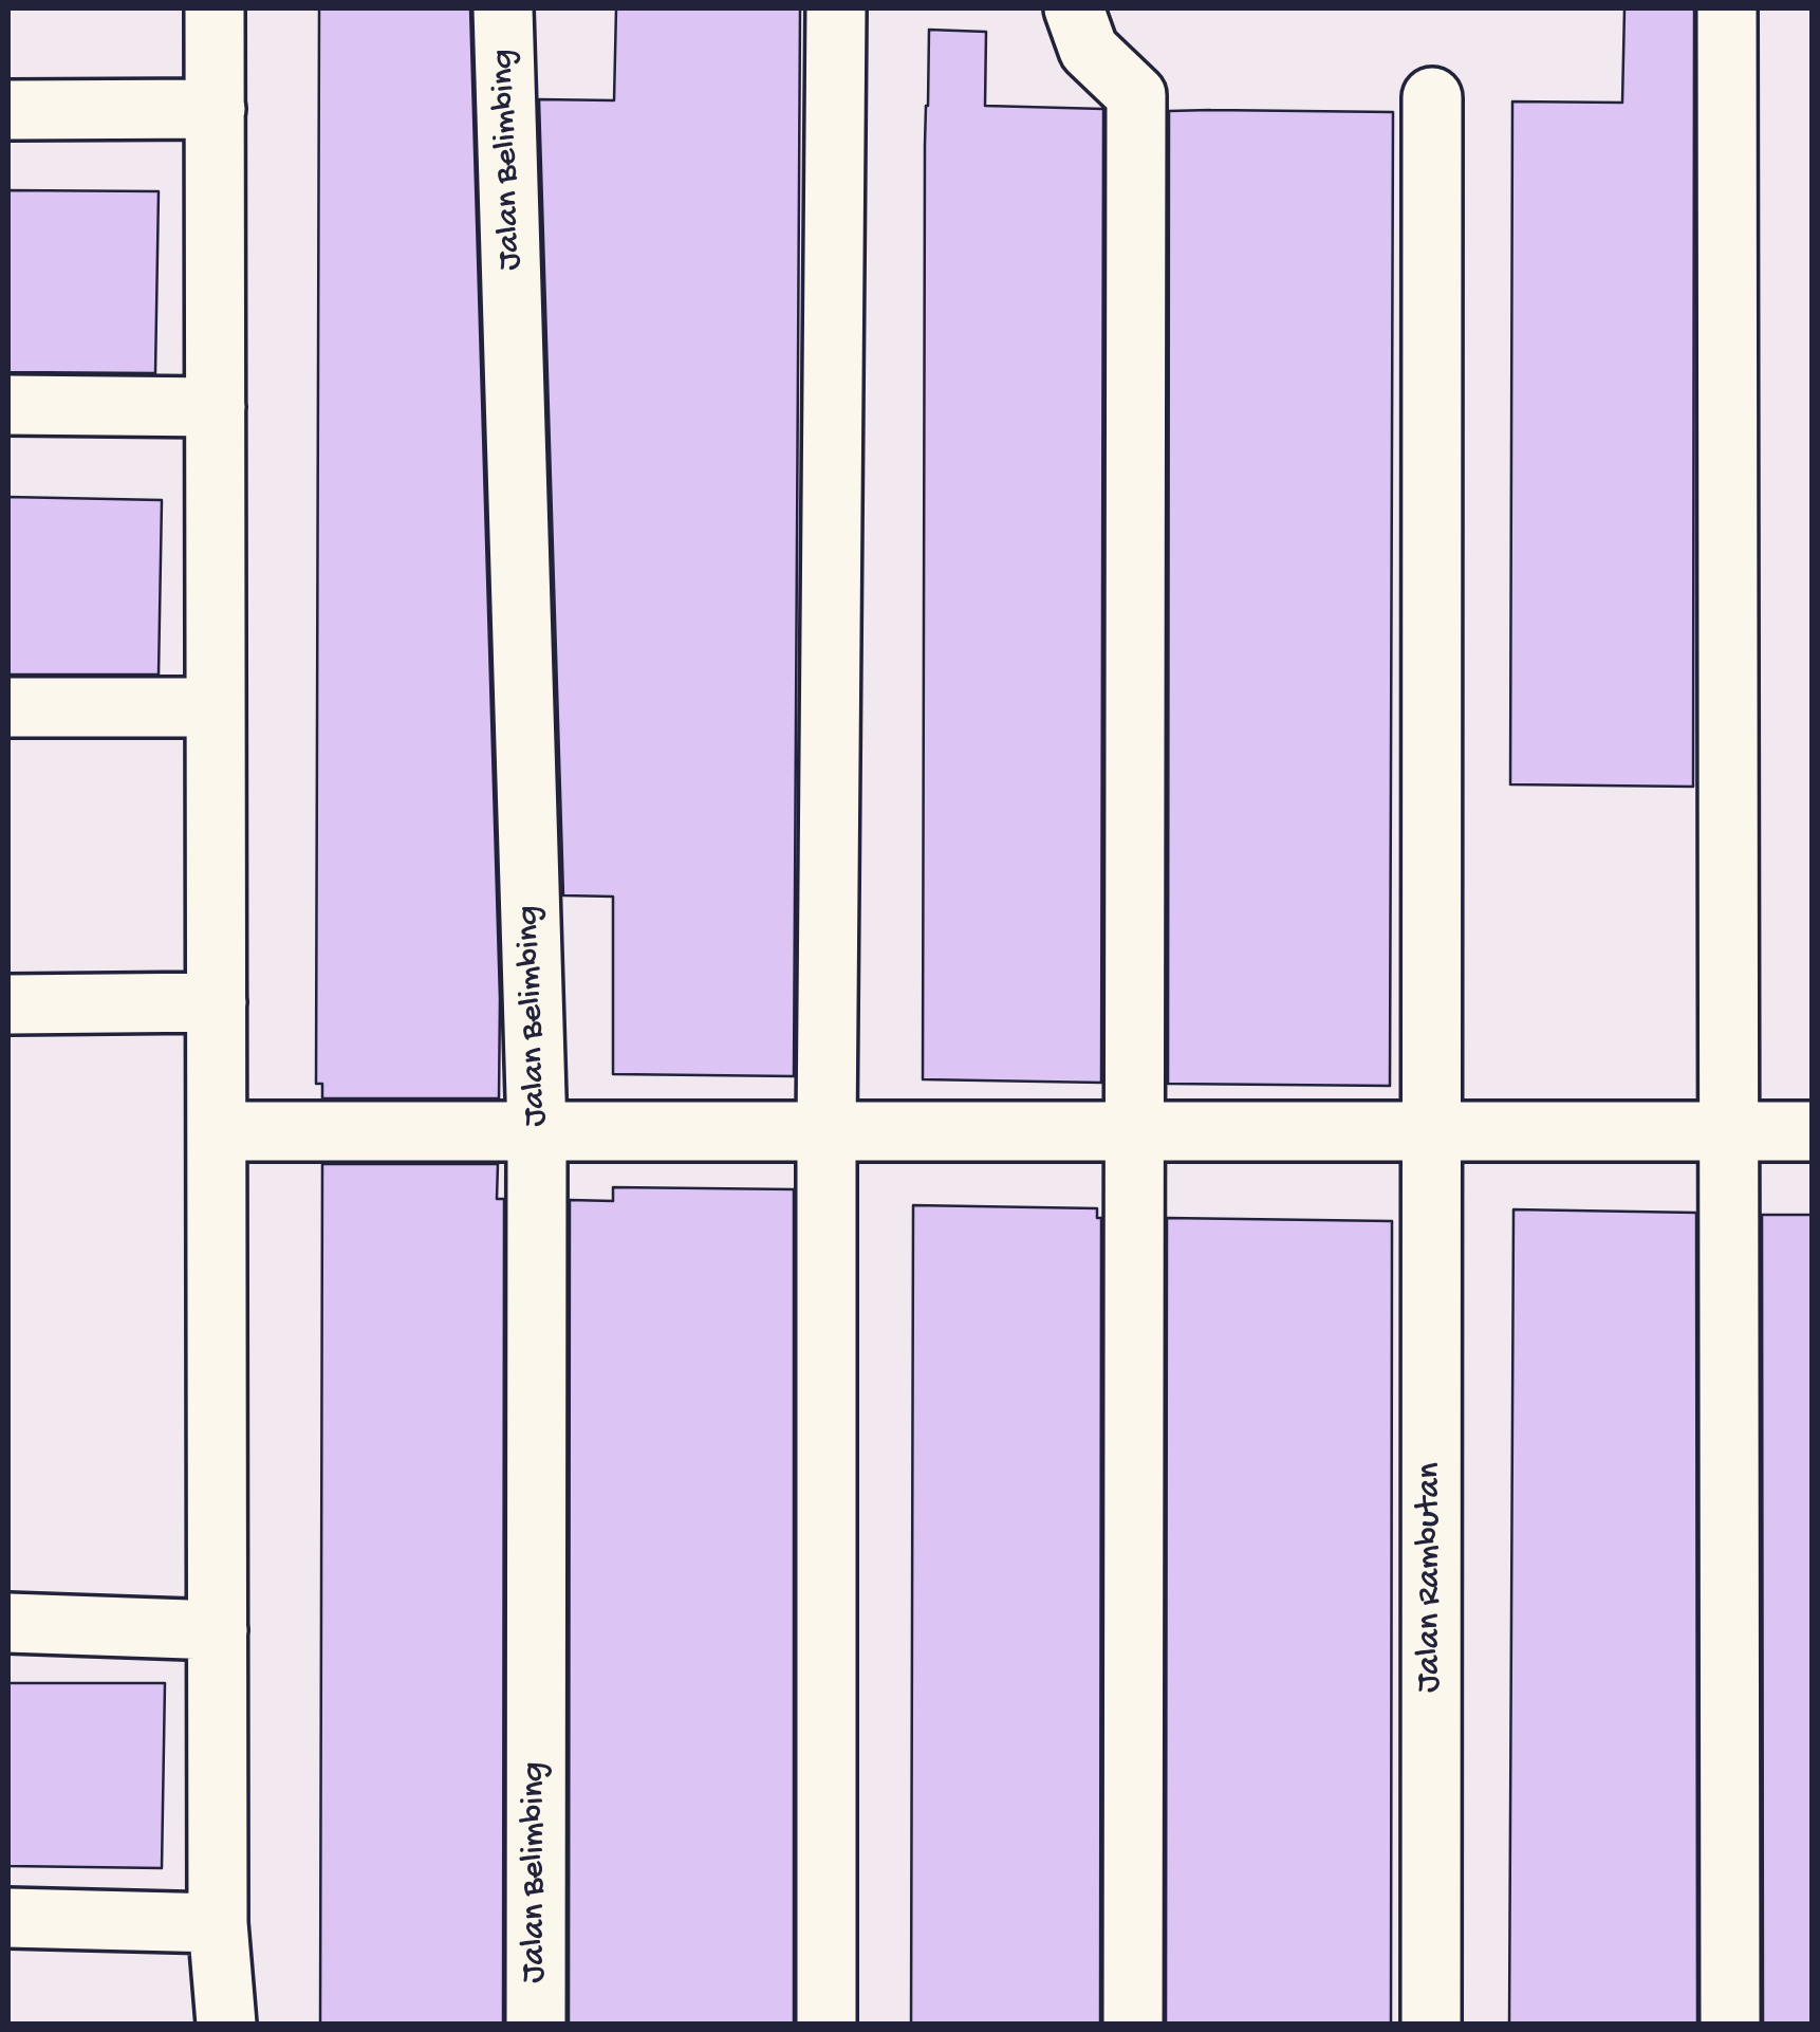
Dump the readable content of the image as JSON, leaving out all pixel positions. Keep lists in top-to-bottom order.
{
  "streets": {
    "street": ["Jalan Belimbing", "Jalan Rambutan"]
  }
}
